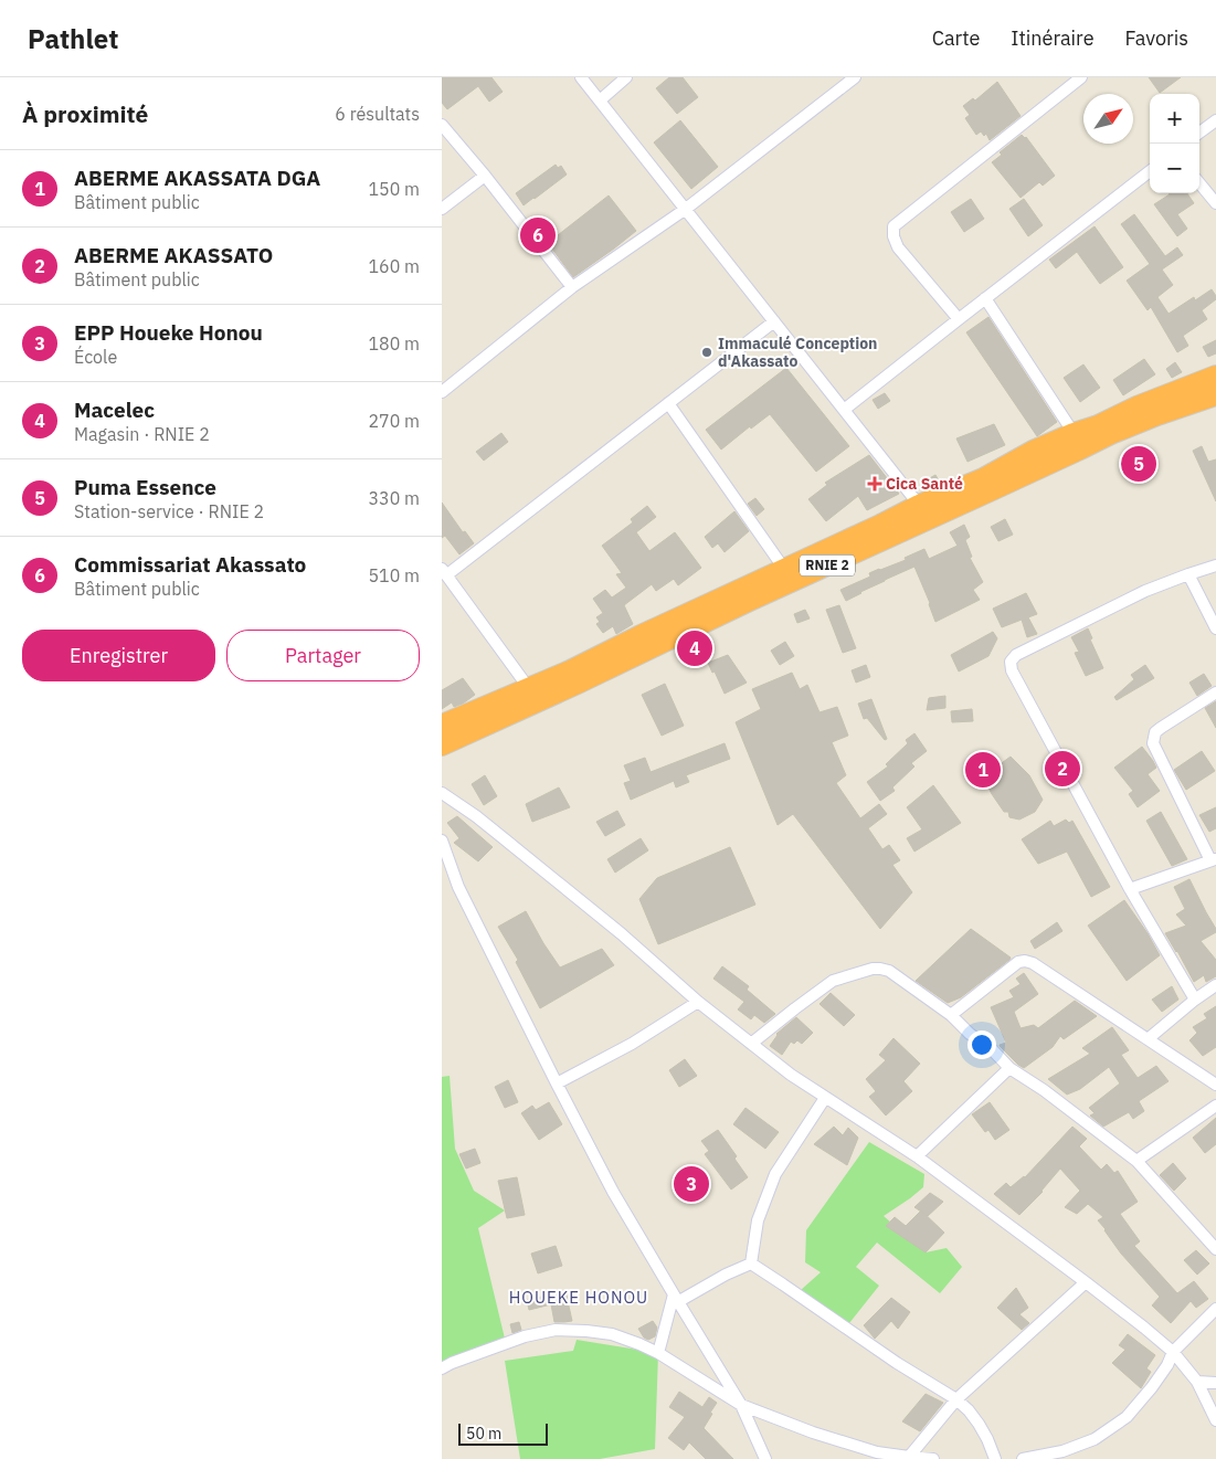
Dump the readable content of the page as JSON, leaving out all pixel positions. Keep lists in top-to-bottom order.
{
  "streets": {
    "highway": ["RNIE 2"]
  },
  "districts": ["HOUEKE HONOU"],
  "places": {
    "other": ["Immaculé Conception d'Akassato"],
    "health": ["Cica Santé"]
  },
  "scale_bar": "50 m",
  "north": "top right",
  "page": {
    "header": "Pathlet",
    "nav": ["Carte", "Itinéraire", "Favoris"],
    "heading": ["À proximité", "6 résultats"],
    "map_buttons": ["+", "−"],
    "list": [
      {
        "mark": "1",
        "name": "ABERME AKASSATA DGA",
        "note": "Bâtiment public",
        "value": "150 m"
      },
      {
        "mark": "2",
        "name": "ABERME AKASSATO",
        "note": "Bâtiment public",
        "value": "160 m"
      },
      {
        "mark": "3",
        "name": "EPP Houeke Honou",
        "note": "École",
        "value": "180 m"
      },
      {
        "mark": "4",
        "name": "Macelec",
        "note": "Magasin · RNIE 2",
        "value": "270 m"
      },
      {
        "mark": "5",
        "name": "Puma Essence",
        "note": "Station-service · RNIE 2",
        "value": "330 m"
      },
      {
        "mark": "6",
        "name": "Commissariat Akassato",
        "note": "Bâtiment public",
        "value": "510 m"
      }
    ],
    "pins": [
      "6",
      "5",
      "4",
      "2",
      "1",
      "3"
    ],
    "buttons": ["Enregistrer", "Partager"],
    "scale": "50 m"
  }
}
